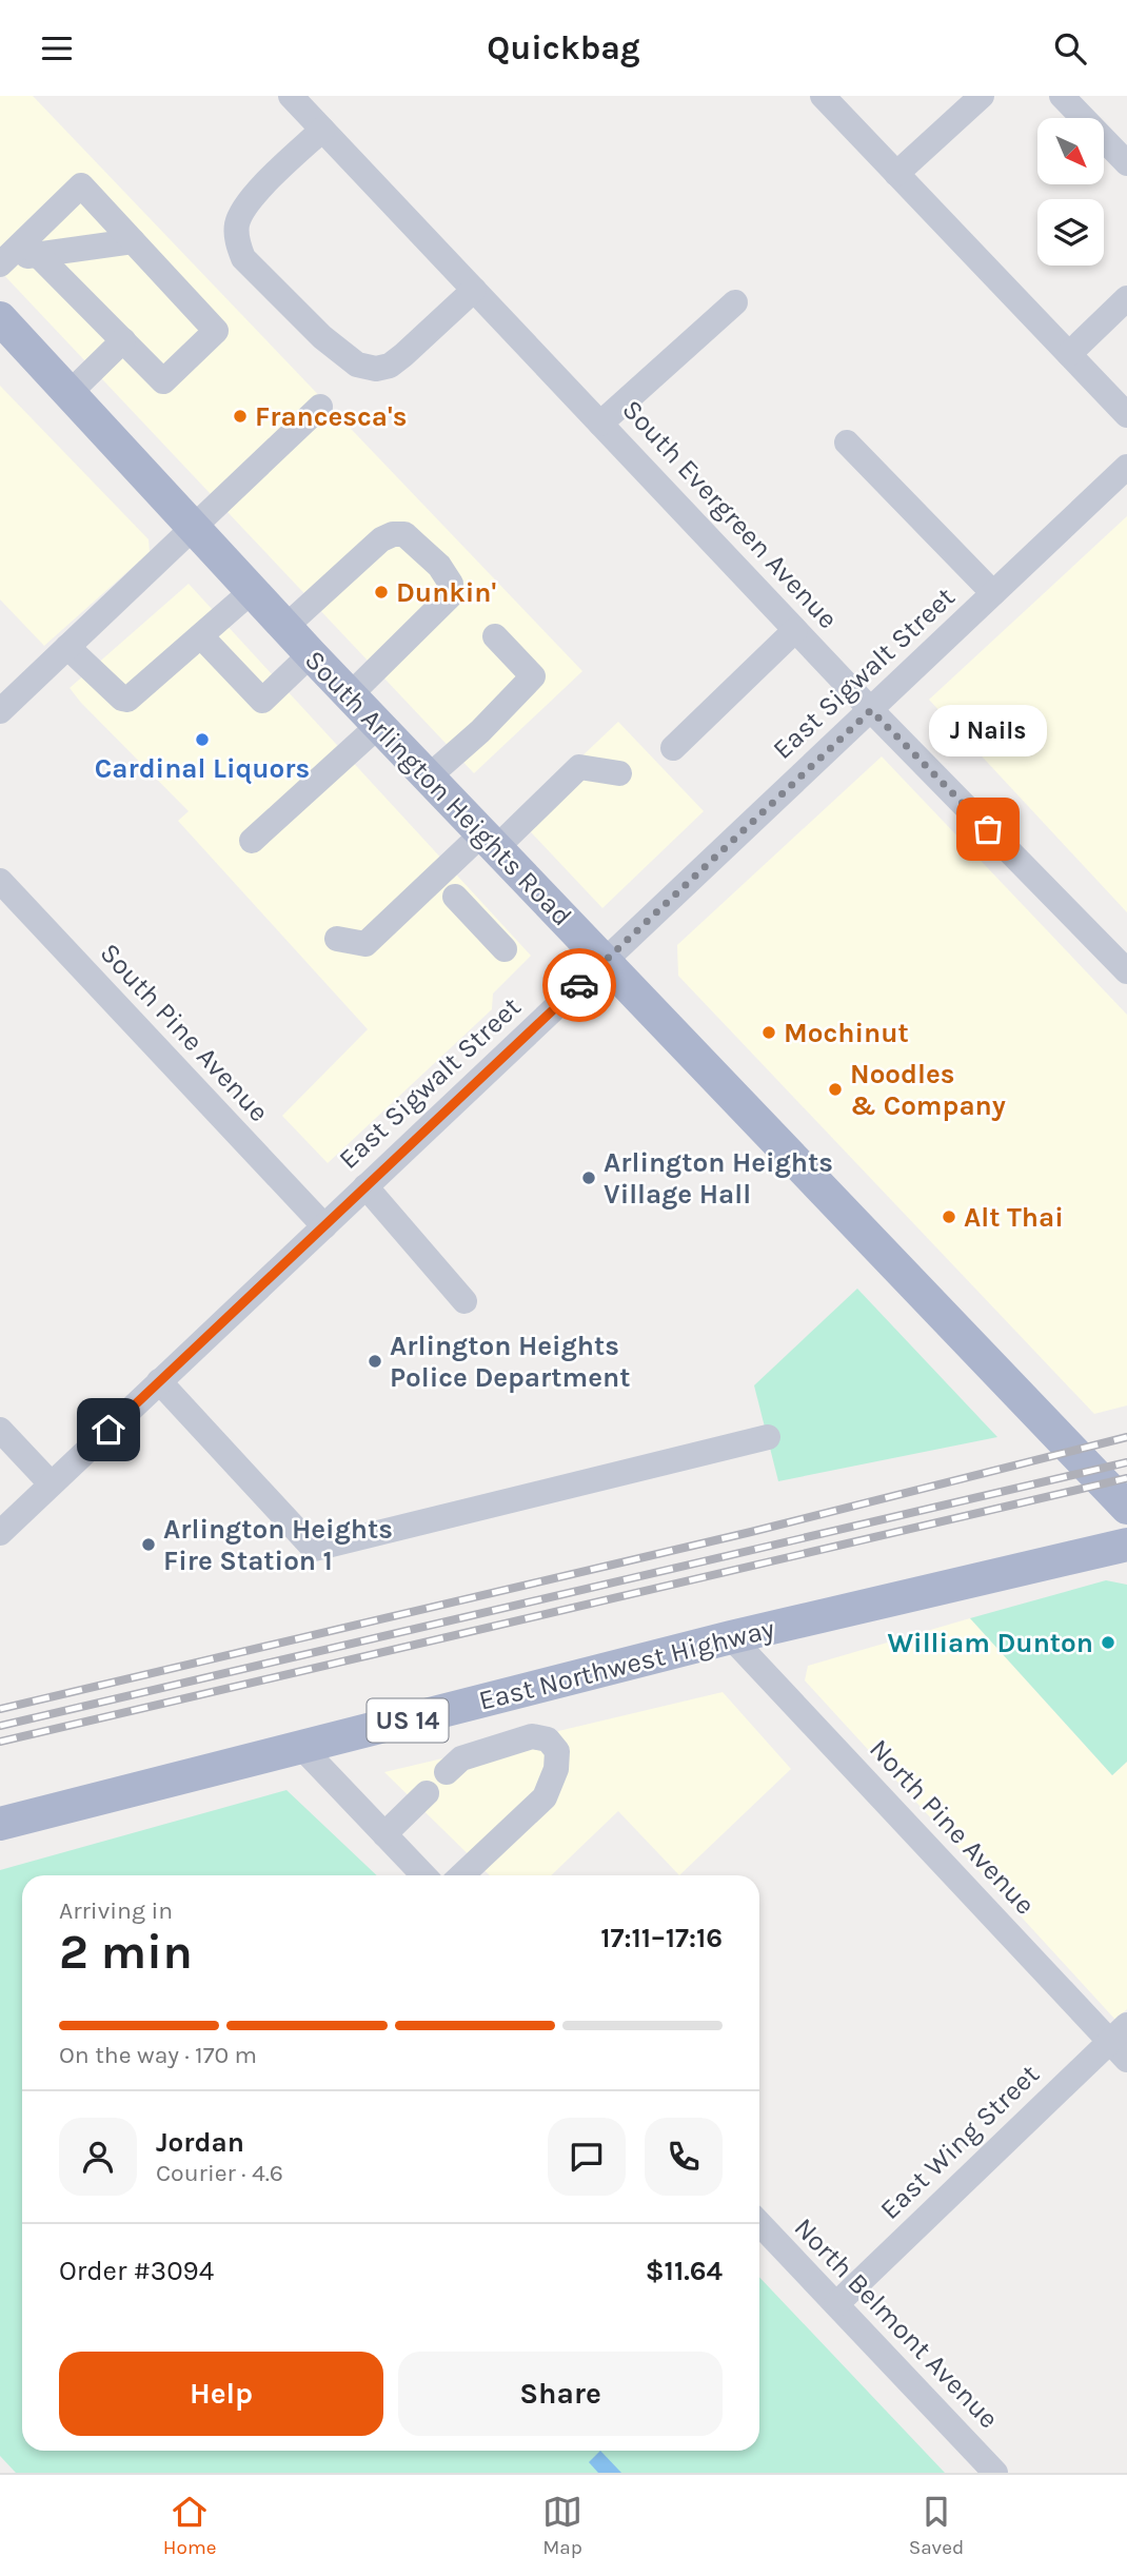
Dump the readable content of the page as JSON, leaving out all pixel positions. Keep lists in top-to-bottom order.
{
  "streets": {
    "main road": ["South Arlington Heights Road", "East Northwest Highway", "US 14"],
    "street": [
      "South Evergreen Avenue",
      "East Sigwalt Street",
      "South Pine Avenue",
      "North Pine Avenue",
      "East Wing Street",
      "North Belmont Avenue"
    ]
  },
  "crossings": [
    ["South Evergreen Avenue", "East Sigwalt Street"],
    ["East Sigwalt Street", "South Arlington Heights Road"],
    ["East Sigwalt Street", "South Pine Avenue"],
    ["East Northwest Highway", "North Pine Avenue"],
    ["North Pine Avenue", "East Wing Street"],
    ["East Wing Street", "North Belmont Avenue"]
  ],
  "places": [
    "Francesca's",
    "Dunkin'",
    "Cardinal Liquors",
    "J Nails",
    "Mochinut",
    "Noodles & Company",
    "Arlington Heights Village Hall",
    "Alt Thai",
    "Arlington Heights Police Department",
    "Arlington Heights Fire Station 1",
    "William Dunton"
  ],
  "north": "bottom right",
  "page": {
    "header": "Quickbag",
    "bubble": "J Nails",
    "heading": ["2 min", "Arriving in", "17:11–17:16"],
    "panel": [
      "Jordan",
      "Courier · 4.6",
      "Order #3094",
      "$11.64"
    ],
    "bar": "On the way · 170 m",
    "buttons": ["Help", "Share"],
    "tabs": ["Home", "Map", "Saved"]
  }
}
